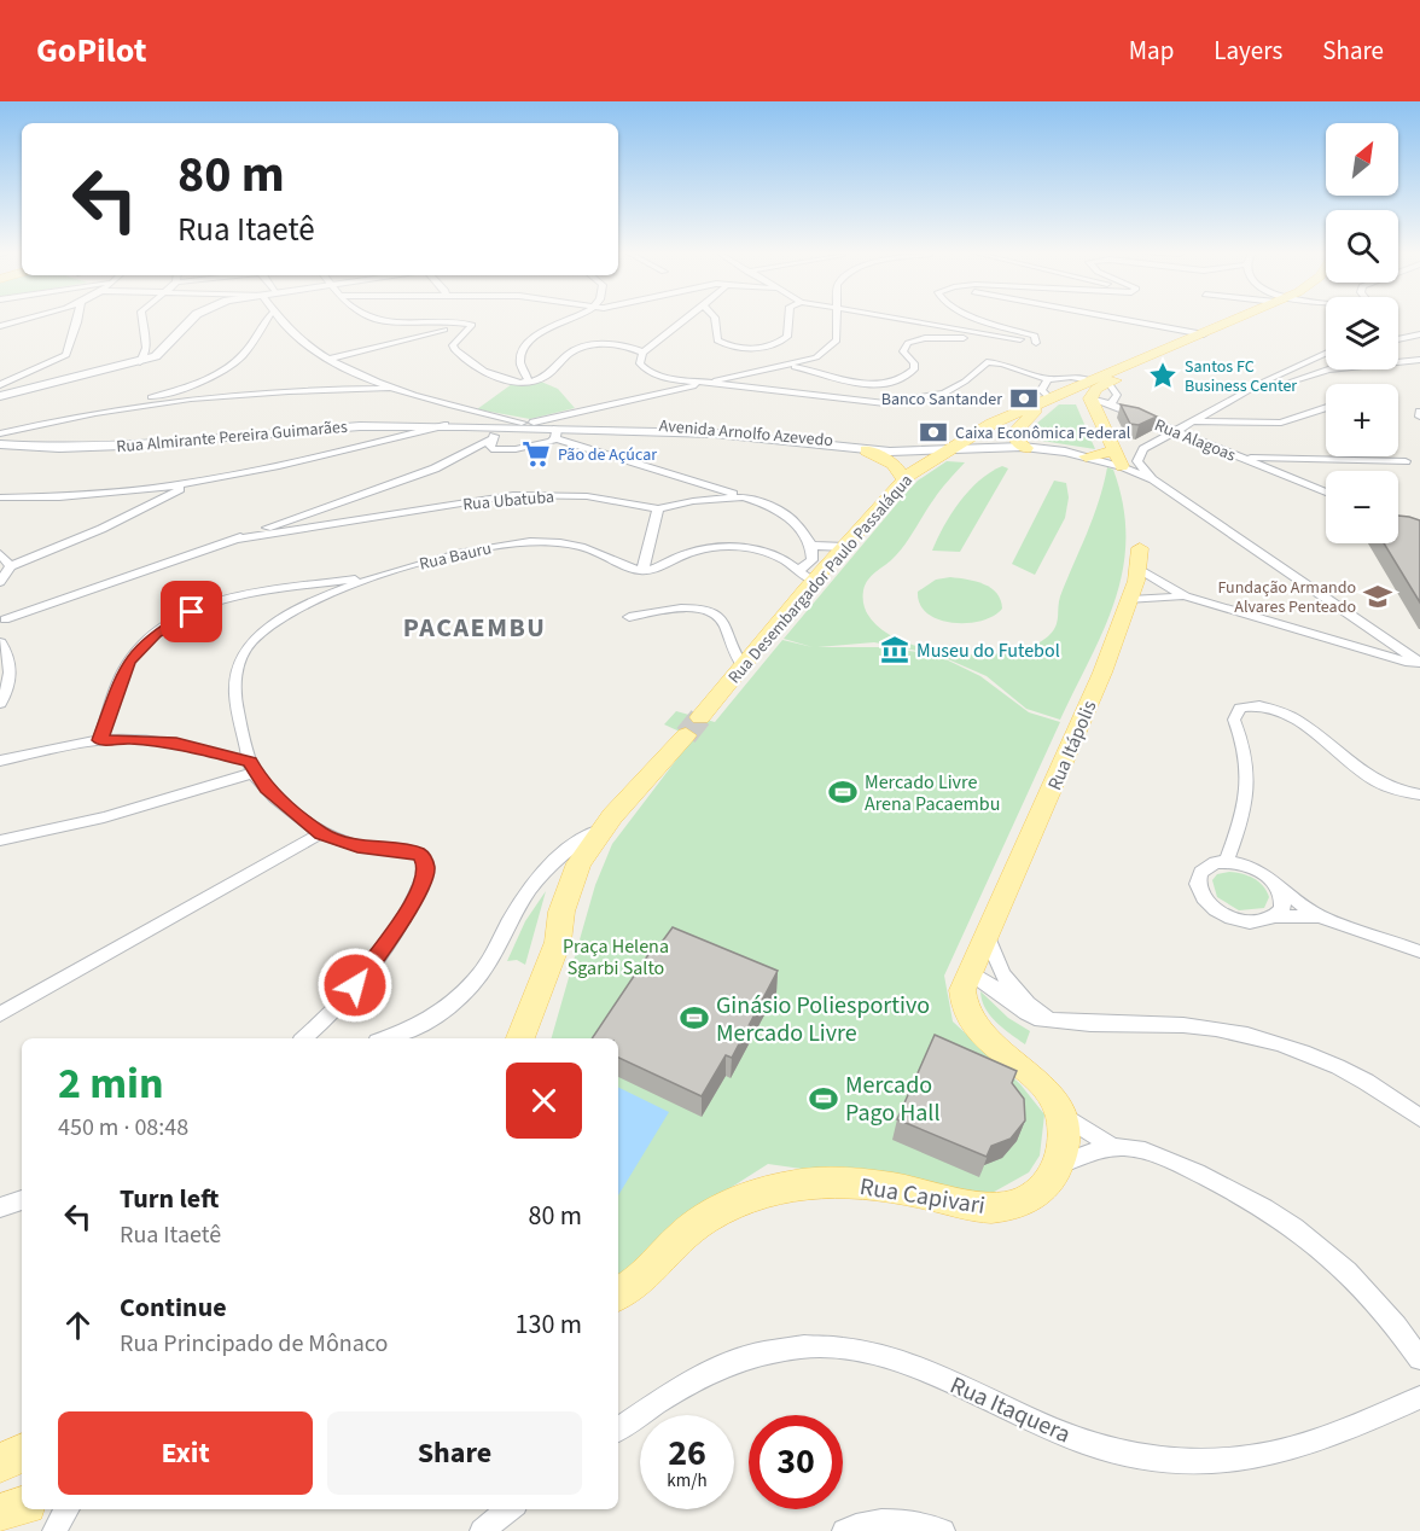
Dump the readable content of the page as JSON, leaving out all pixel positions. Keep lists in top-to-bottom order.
{
  "streets": {
    "main road": [
      "Avenida Arnolfo Azevedo",
      "Rua Almirante Pereira Guimarães",
      "Rua Alagoas",
      "Rua Desembargador Paulo Passaláqua",
      "Rua Itápolis",
      "Rua Capivari"
    ],
    "street": ["Rua Ubatuba", "Rua Bauru", "Rua Itaquera"]
  },
  "crossings": [
    ["Avenida Arnolfo Azevedo", "Rua Almirante Pereira Guimarães"],
    ["Avenida Arnolfo Azevedo", "Rua Desembargador Paulo Passaláqua"],
    ["Rua Alagoas", "Rua Desembargador Paulo Passaláqua"]
  ],
  "districts": ["PACAEMBU"],
  "parks": ["Praça Helena Sgarbi Salto"],
  "places": {
    "place": ["Santos FC Business Center"],
    "bank": ["Banco Santander", "Caixa Econômica Federal"],
    "supermarket": ["Pão de Açúcar"],
    "school or university": ["Fundação Armando Alvares Penteado"],
    "museum": ["Museu do Futebol"],
    "sports": ["Mercado Livre Arena Pacaembu", "Ginásio Poliesportivo Mercado Livre", "Mercado Pago Hall"]
  },
  "north": "top right",
  "page": {
    "header": "GoPilot",
    "nav": ["Map", "Layers", "Share"],
    "map_buttons": ["+", "−"],
    "turn": ["80 m", "Rua Itaetê"],
    "heading": ["2 min", "450 m · 08:48"],
    "list": [
      {
        "name": "Turn left",
        "note": "Rua Itaetê",
        "value": "80 m"
      },
      {
        "name": "Continue",
        "note": "Rua Principado de Mônaco",
        "value": "130 m"
      }
    ],
    "buttons": ["Exit", "Share"],
    "speed": "26 km/h",
    "limit": "30"
  }
}
